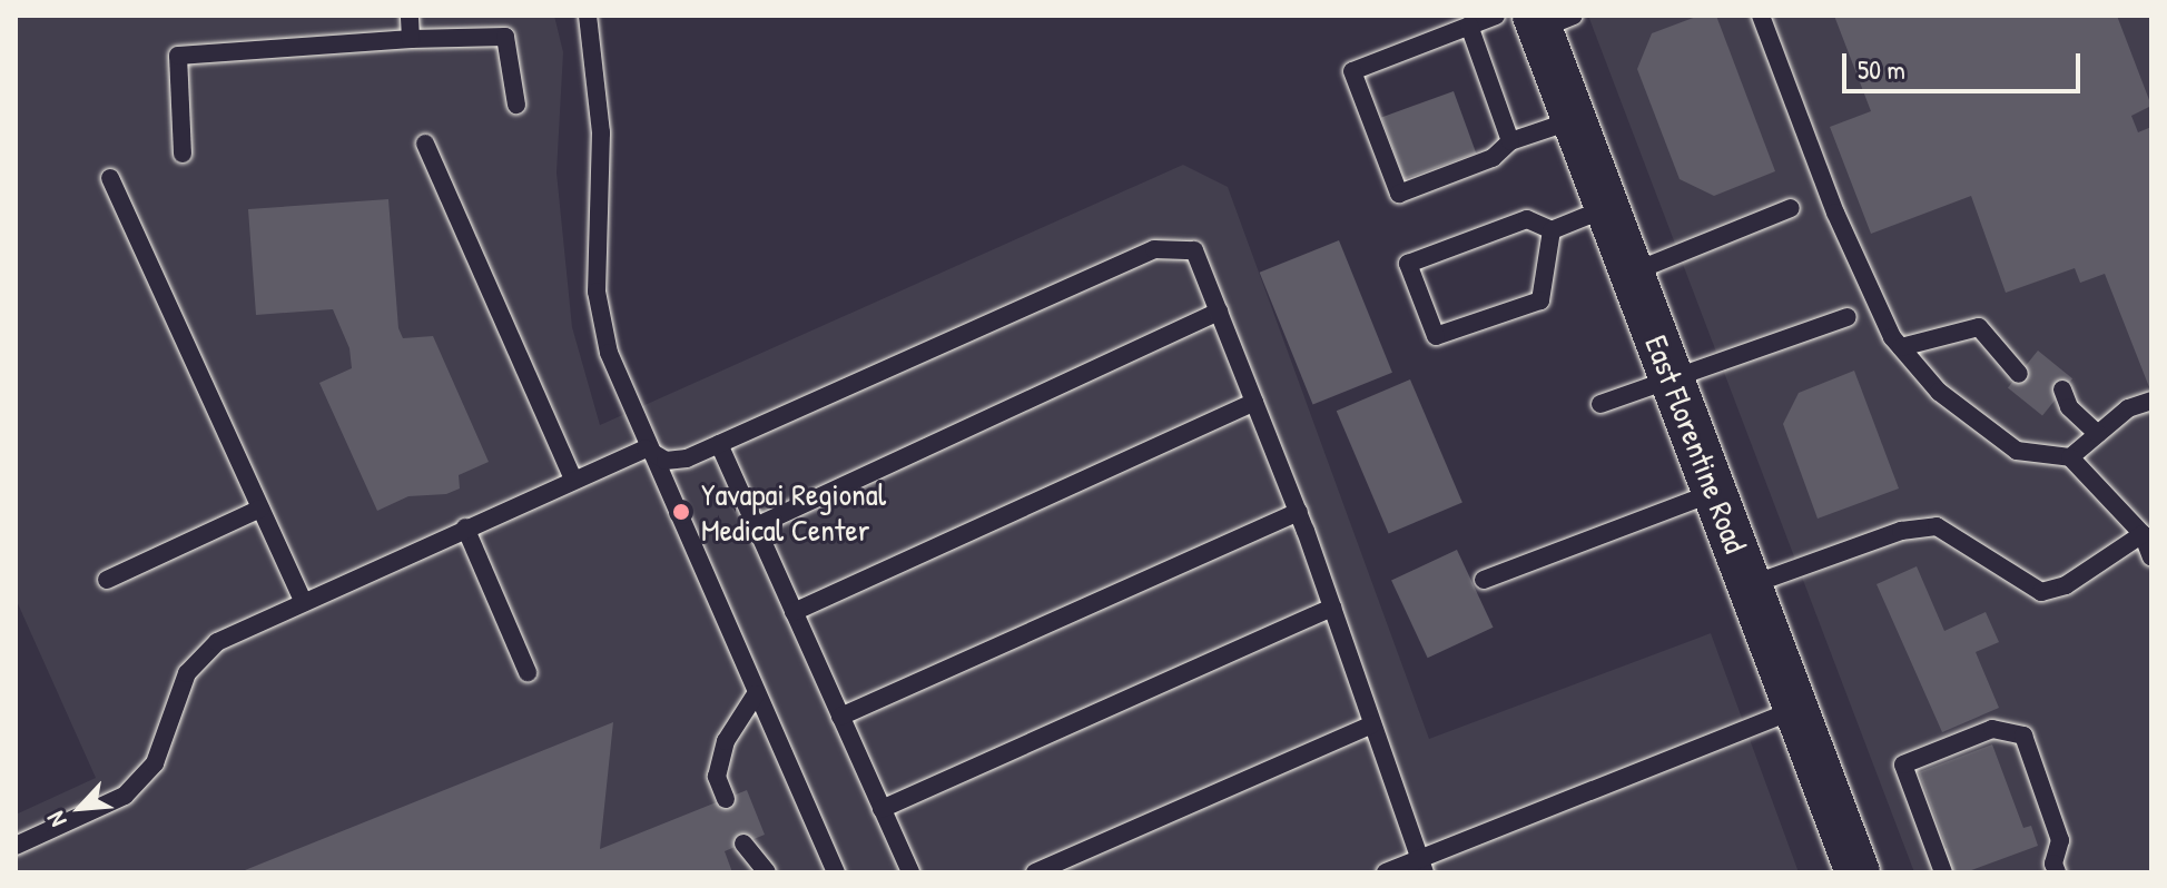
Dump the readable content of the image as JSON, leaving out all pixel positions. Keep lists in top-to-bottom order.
{
  "streets": {
    "street": ["East Florentine Road"]
  },
  "places": ["Yavapai Regional Medical Center"],
  "scale_bar": "50 m",
  "north": "bottom left"
}
